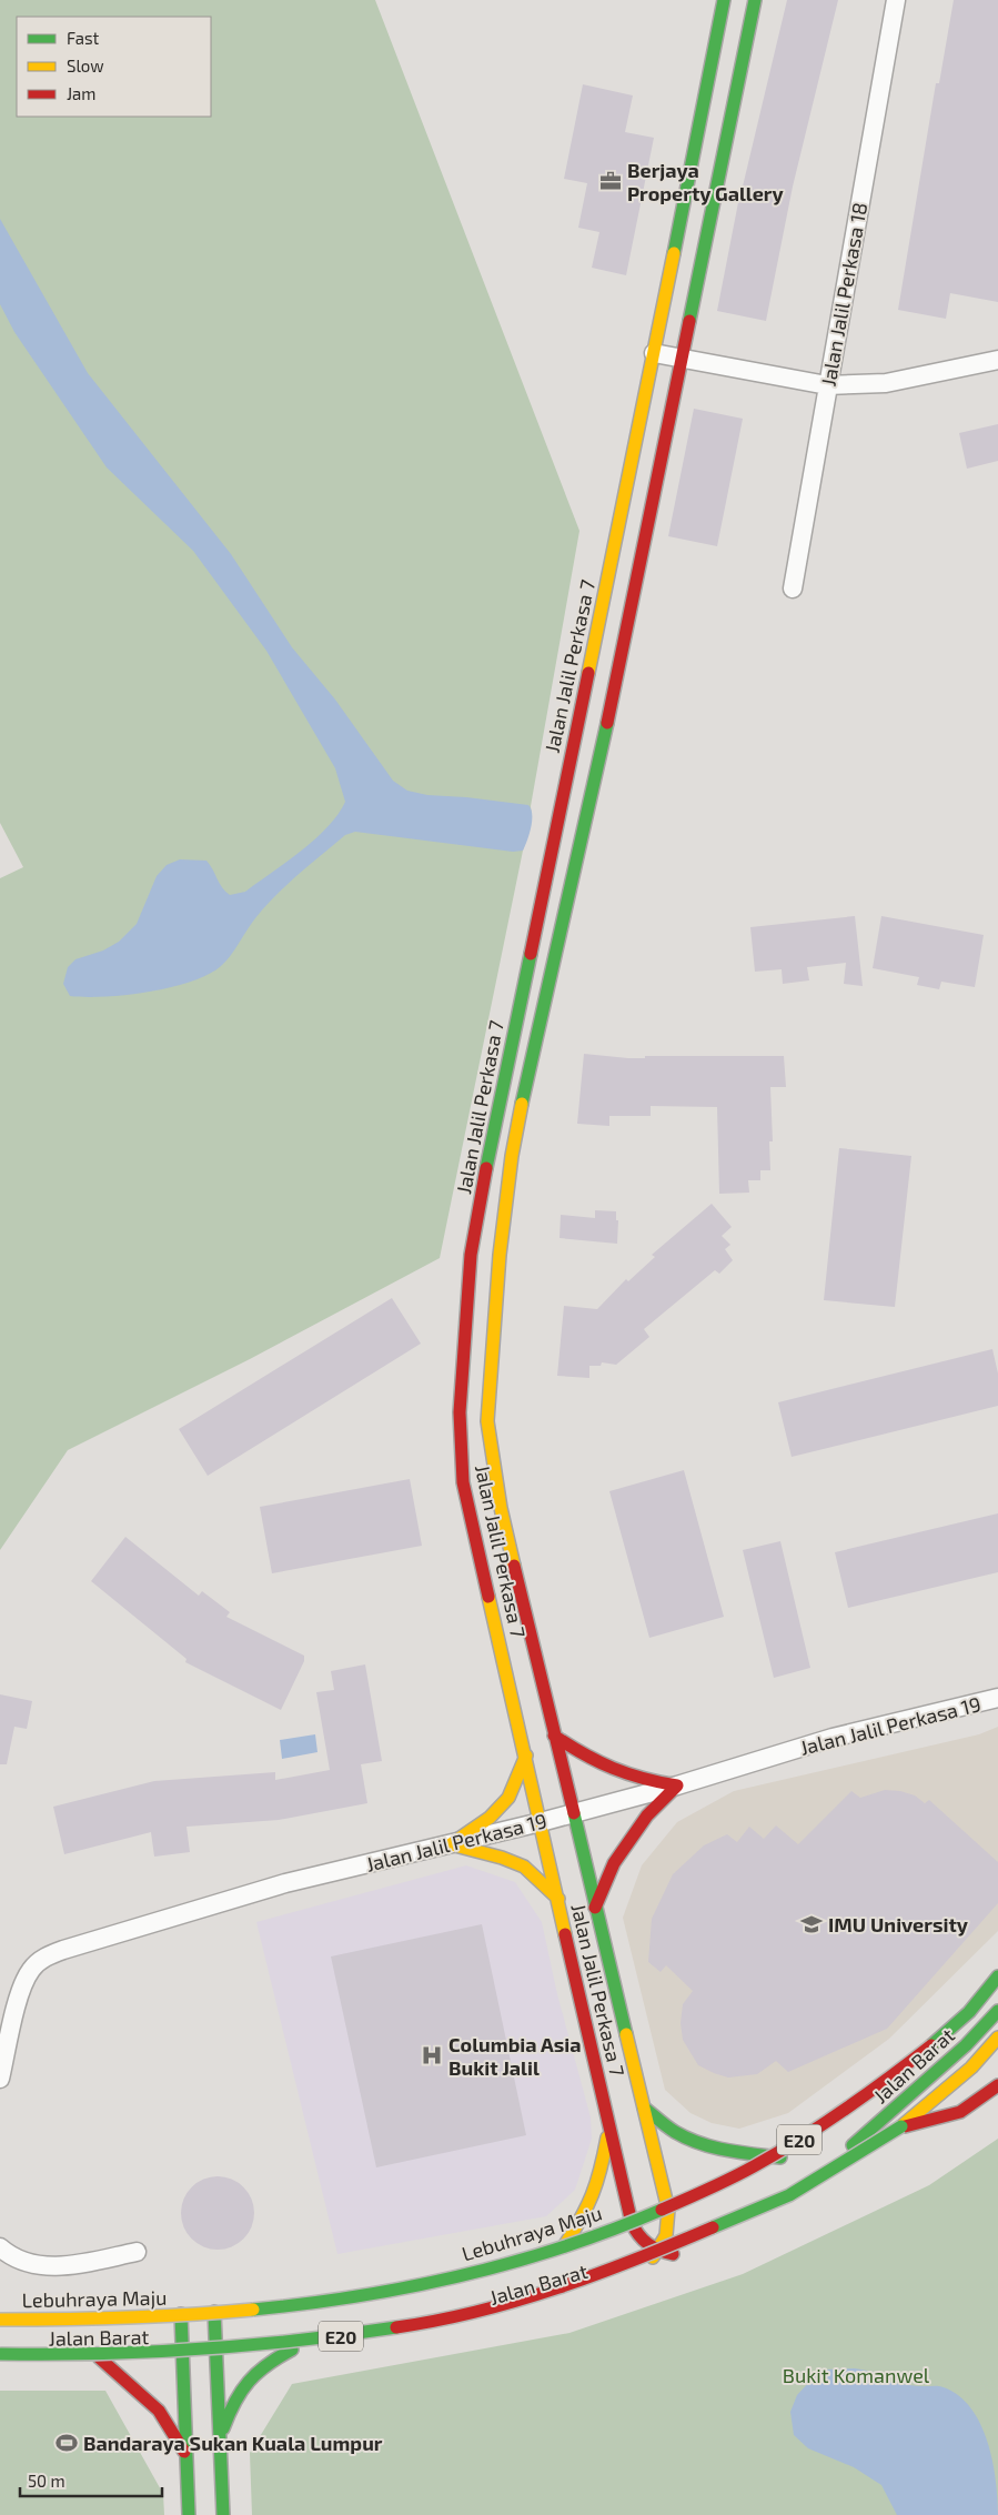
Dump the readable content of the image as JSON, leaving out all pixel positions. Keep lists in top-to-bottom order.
{
  "streets": {
    "main road": [
      "Jalan Jalil Perkasa 7",
      "Jalan Barat",
      "E20",
      "Lebuhraya Maju"
    ],
    "street": ["Jalan Jalil Perkasa 18", "Jalan Jalil Perkasa 19"]
  },
  "crossings": [
    ["Jalan Jalil Perkasa 7", "Jalan Jalil Perkasa 19"],
    ["Jalan Jalil Perkasa 7", "Jalan Barat"],
    ["Jalan Barat", "E20"]
  ],
  "parks": ["Bukit Komanwel"],
  "places": {
    "office": ["Berjaya Property Gallery"],
    "school or university": ["IMU University"],
    "hospital": ["Columbia Asia Bukit Jalil"],
    "sports": ["Bandaraya Sukan Kuala Lumpur"]
  },
  "legend": ["Fast", "Slow", "Jam"],
  "scale_bar": "50 m"
}
